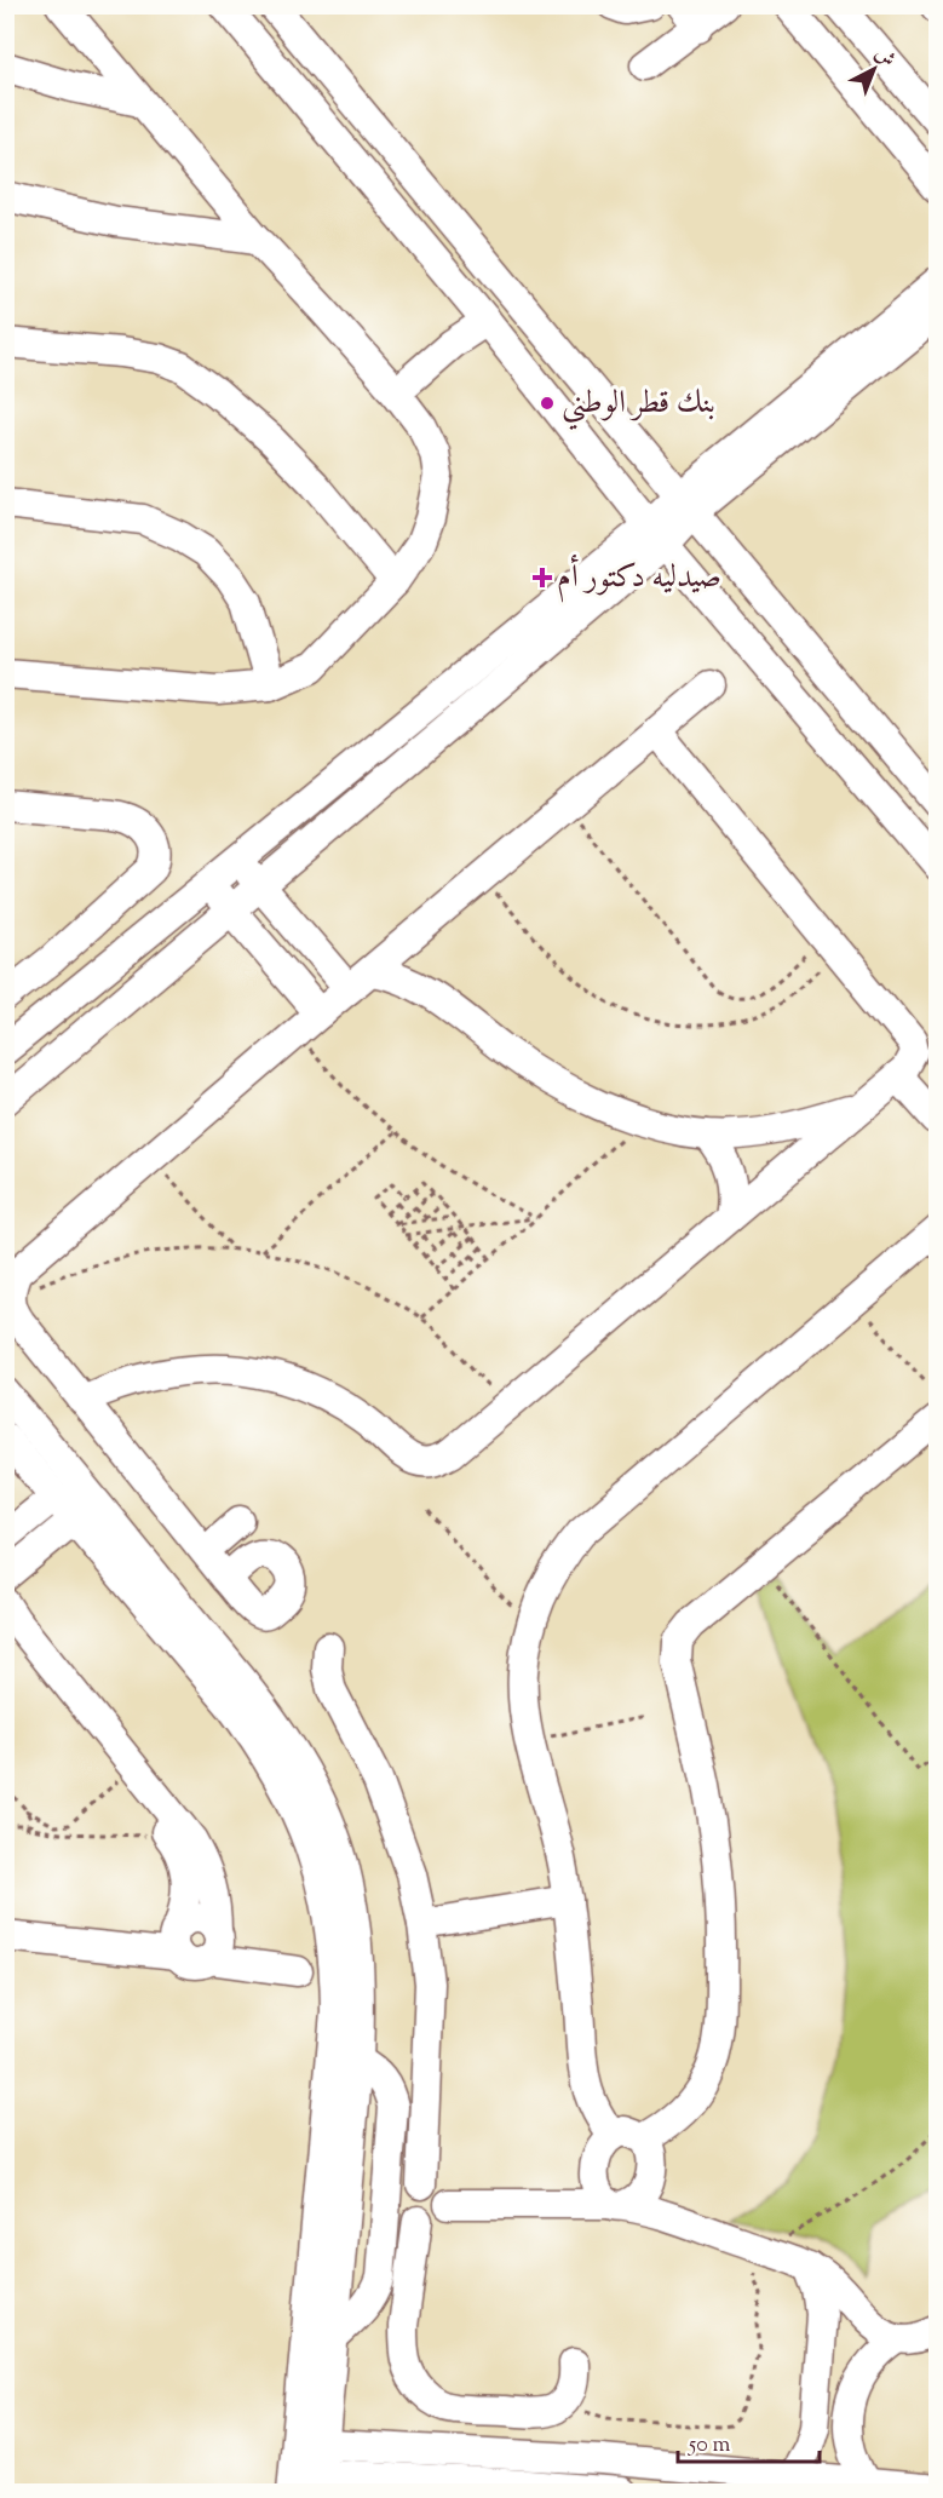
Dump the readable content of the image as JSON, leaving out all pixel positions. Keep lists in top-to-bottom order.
{
  "places": {
    "other": ["بنك قطر الوطني"],
    "health": ["صيدليه دكتور أم"]
  },
  "scale_bar": "50 m",
  "north": "top right"
}
